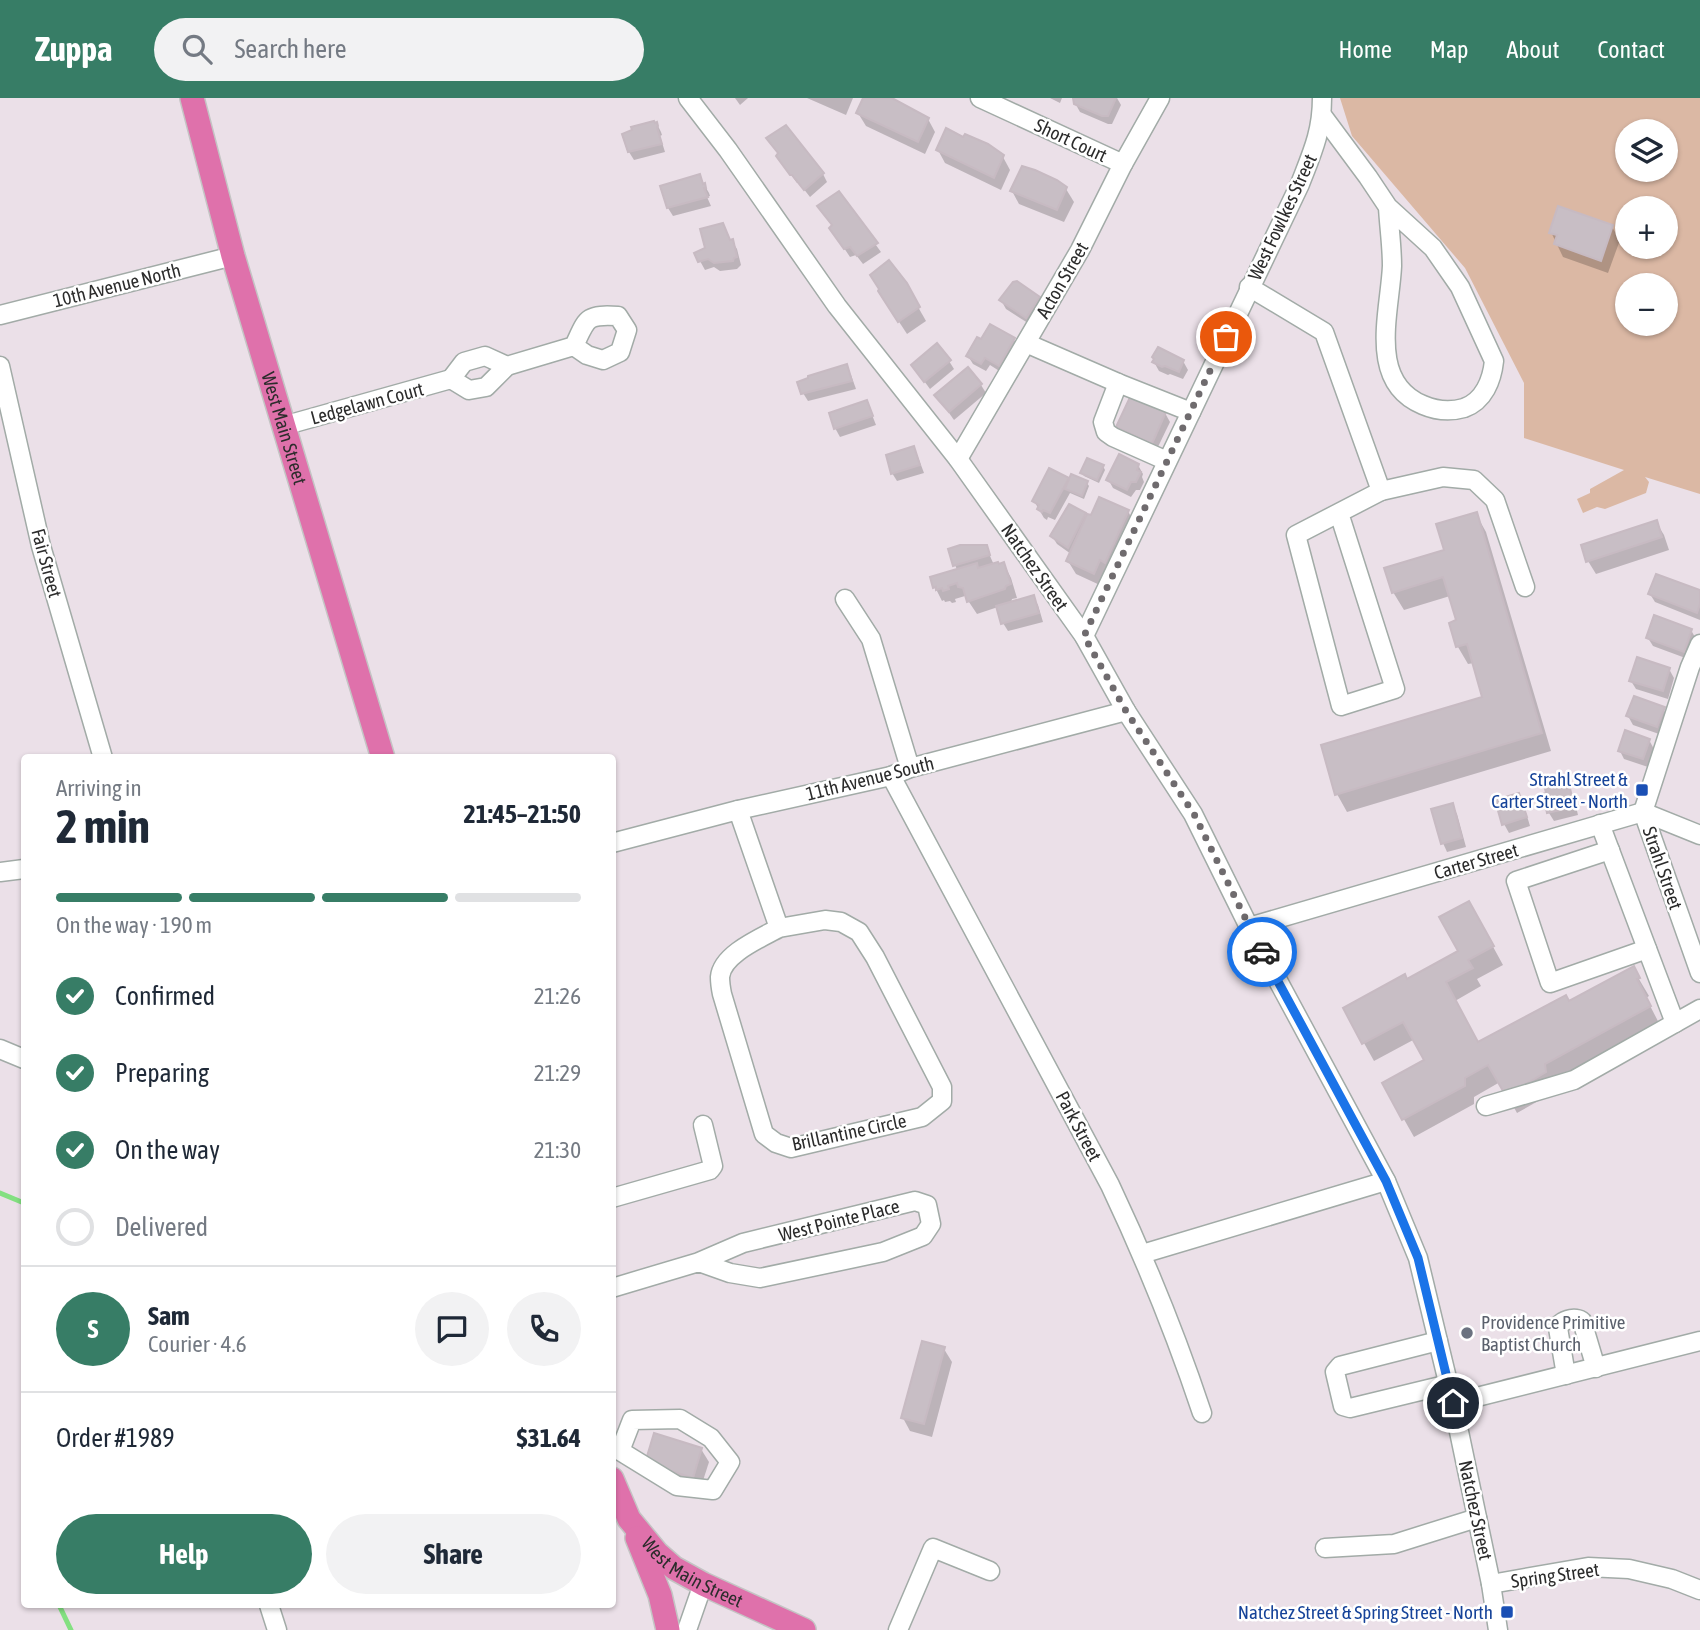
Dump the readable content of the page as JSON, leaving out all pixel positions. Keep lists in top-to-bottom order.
{
  "streets": {
    "main road": ["West Main Street"],
    "street": [
      "Short Court",
      "West Fowlkes Street",
      "Acton Street",
      "10th Avenue North",
      "Ledgelawn Court",
      "Fair Street",
      "Natchez Street",
      "11th Avenue South",
      "Carter Street",
      "Strahl Street",
      "Park Street",
      "Brillantine Circle",
      "West Pointe Place",
      "Spring Street"
    ]
  },
  "crossings": [
    ["Short Court", "Acton Street"],
    ["West Fowlkes Street", "Natchez Street"],
    ["Acton Street", "Natchez Street"],
    ["10th Avenue North", "West Main Street"],
    ["Ledgelawn Court", "West Main Street"],
    ["Natchez Street", "11th Avenue South"],
    ["Natchez Street", "Carter Street"],
    ["Natchez Street", "Spring Street"],
    ["11th Avenue South", "Park Street"],
    ["Carter Street", "Strahl Street"]
  ],
  "places": {
    "transit": ["Strahl Street & Carter Street - North", "Natchez Street & Spring Street - North"],
    "other": ["Providence Primitive Baptist Church"]
  },
  "page": {
    "header": "Zuppa",
    "search": "Search here",
    "nav": [
      "Home",
      "Map",
      "About",
      "Contact"
    ],
    "map_buttons": ["+", "−"],
    "heading": ["2 min", "Arriving in", "21:45–21:50"],
    "panel": [
      "Sam",
      "Courier · 4.6",
      "Order #1989",
      "$31.64"
    ],
    "bar": "On the way · 190 m",
    "list": [
      ["Confirmed", "21:26"],
      ["Preparing", "21:29"],
      ["On the way", "21:30"],
      "Delivered"
    ],
    "round": "S",
    "buttons": ["Help", "Share"]
  }
}
